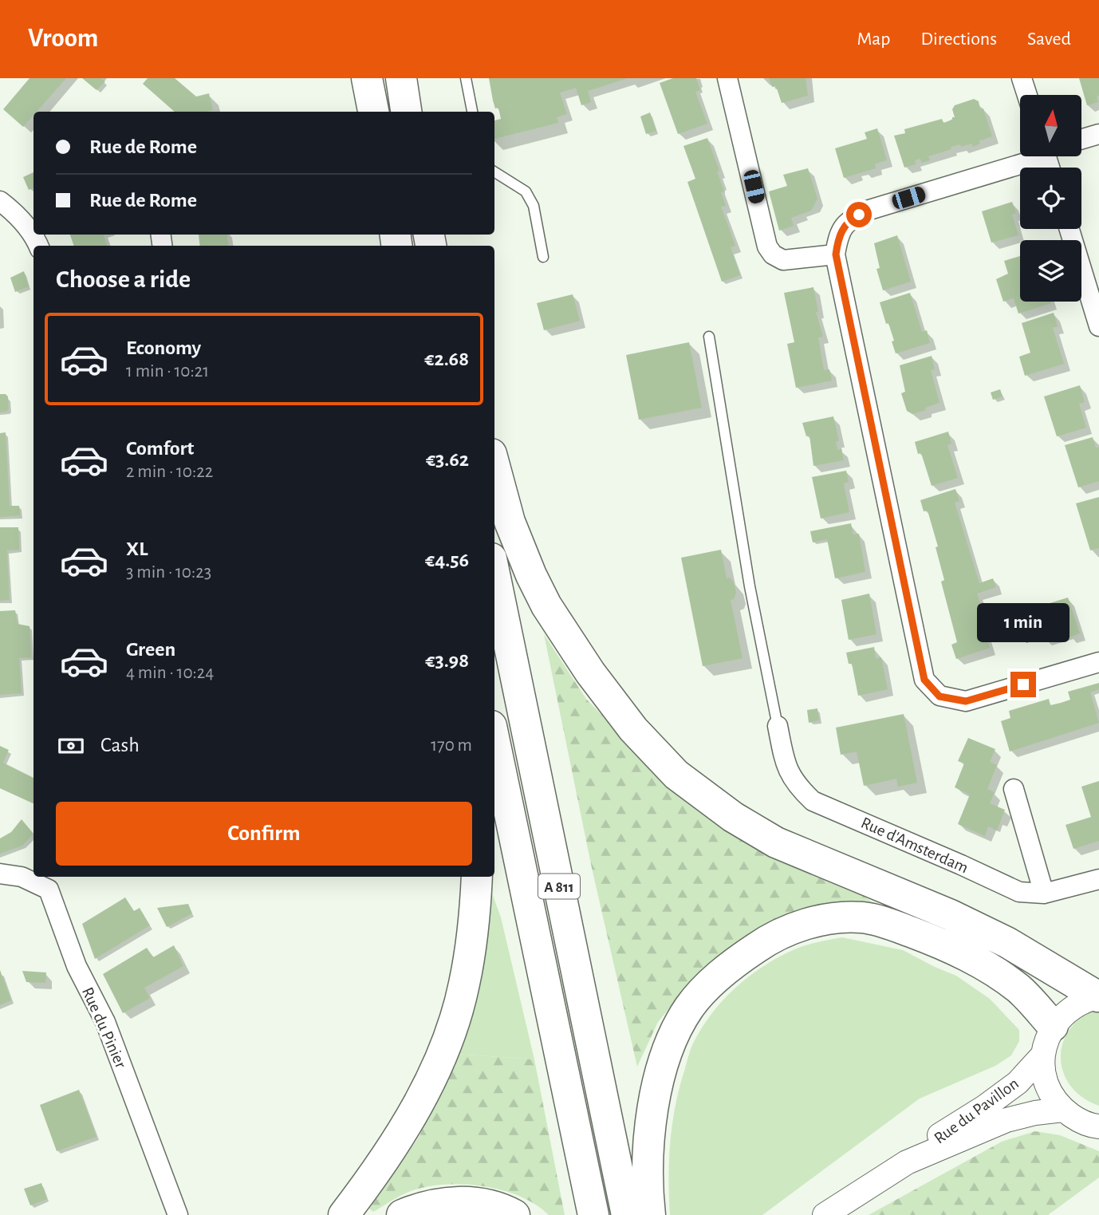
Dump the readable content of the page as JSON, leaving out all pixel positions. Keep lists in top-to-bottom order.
{
  "streets": {
    "highway": ["A 811"],
    "street": ["Rue d'Amsterdam", "Rue du Pinier", "Rue du Pavillon"]
  },
  "north": "top",
  "page": {
    "header": "Vroom",
    "nav": ["Map", "Directions", "Saved"],
    "banner": ["Rue de Rome", "Rue de Rome"],
    "heading": "Choose a ride",
    "list": [
      {
        "name": "Economy",
        "note": "1 min · 10:21",
        "value": "€2.68"
      },
      {
        "name": "Comfort",
        "note": "2 min · 10:22",
        "value": "€3.62"
      },
      {
        "name": "XL",
        "note": "3 min · 10:23",
        "value": "€4.56"
      },
      {
        "name": "Green",
        "note": "4 min · 10:24",
        "value": "€3.98"
      }
    ],
    "bubble": "1 min",
    "pay": ["Cash", "170 m"],
    "buttons": "Confirm"
  }
}
